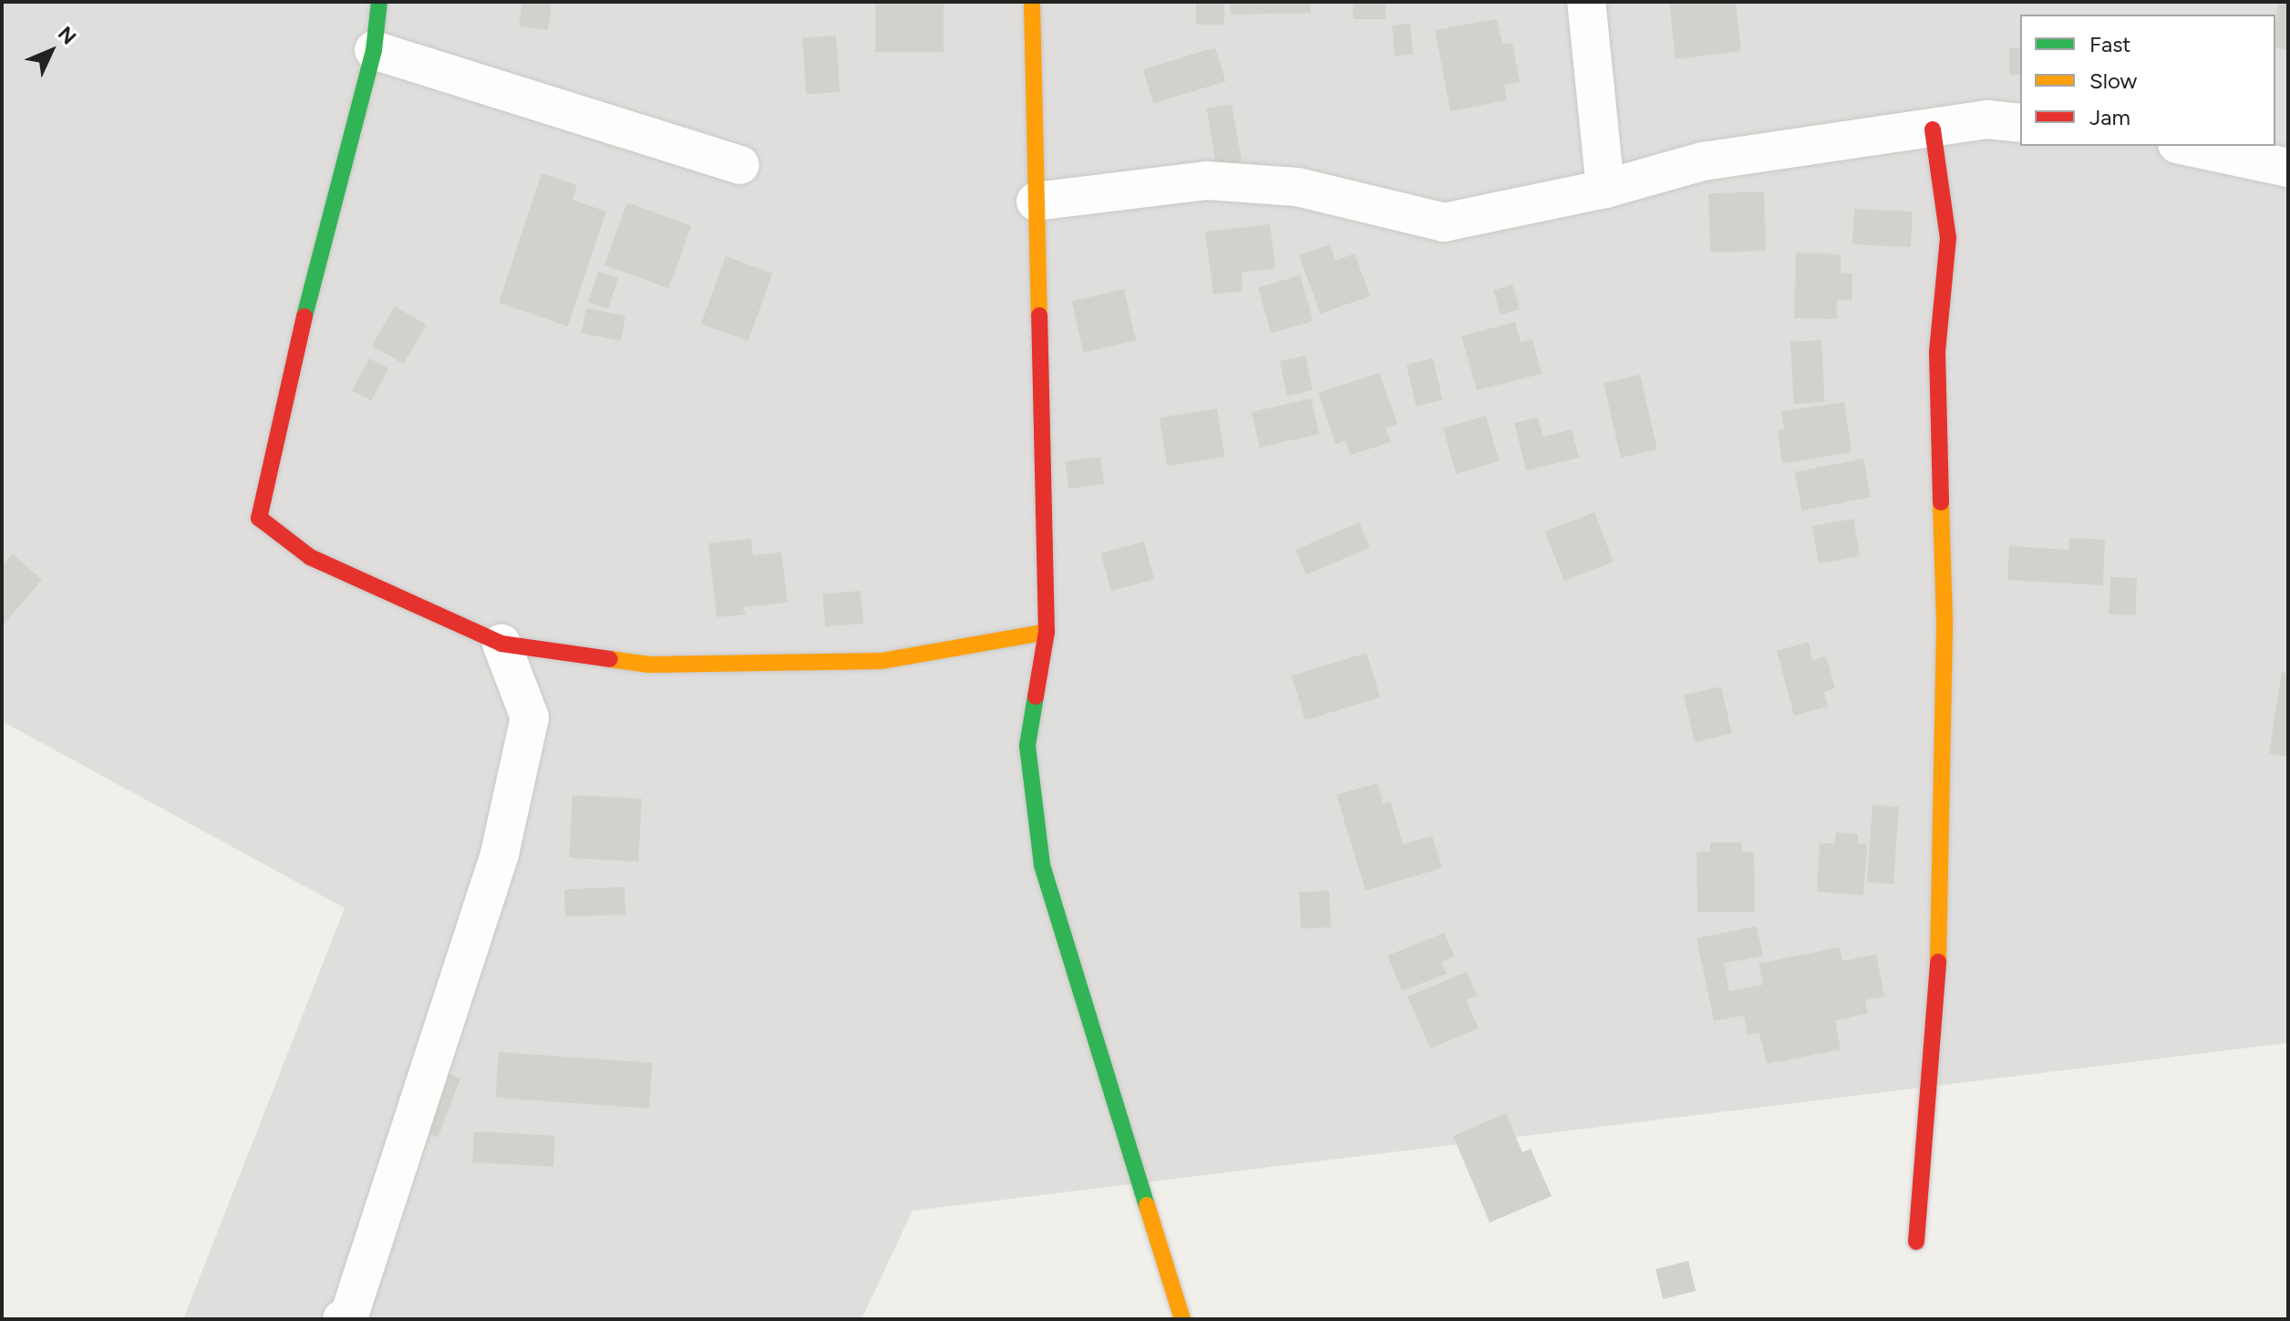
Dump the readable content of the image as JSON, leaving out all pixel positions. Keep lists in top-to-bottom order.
{
  "legend": ["Fast", "Slow", "Jam"],
  "north": "top right"
}
